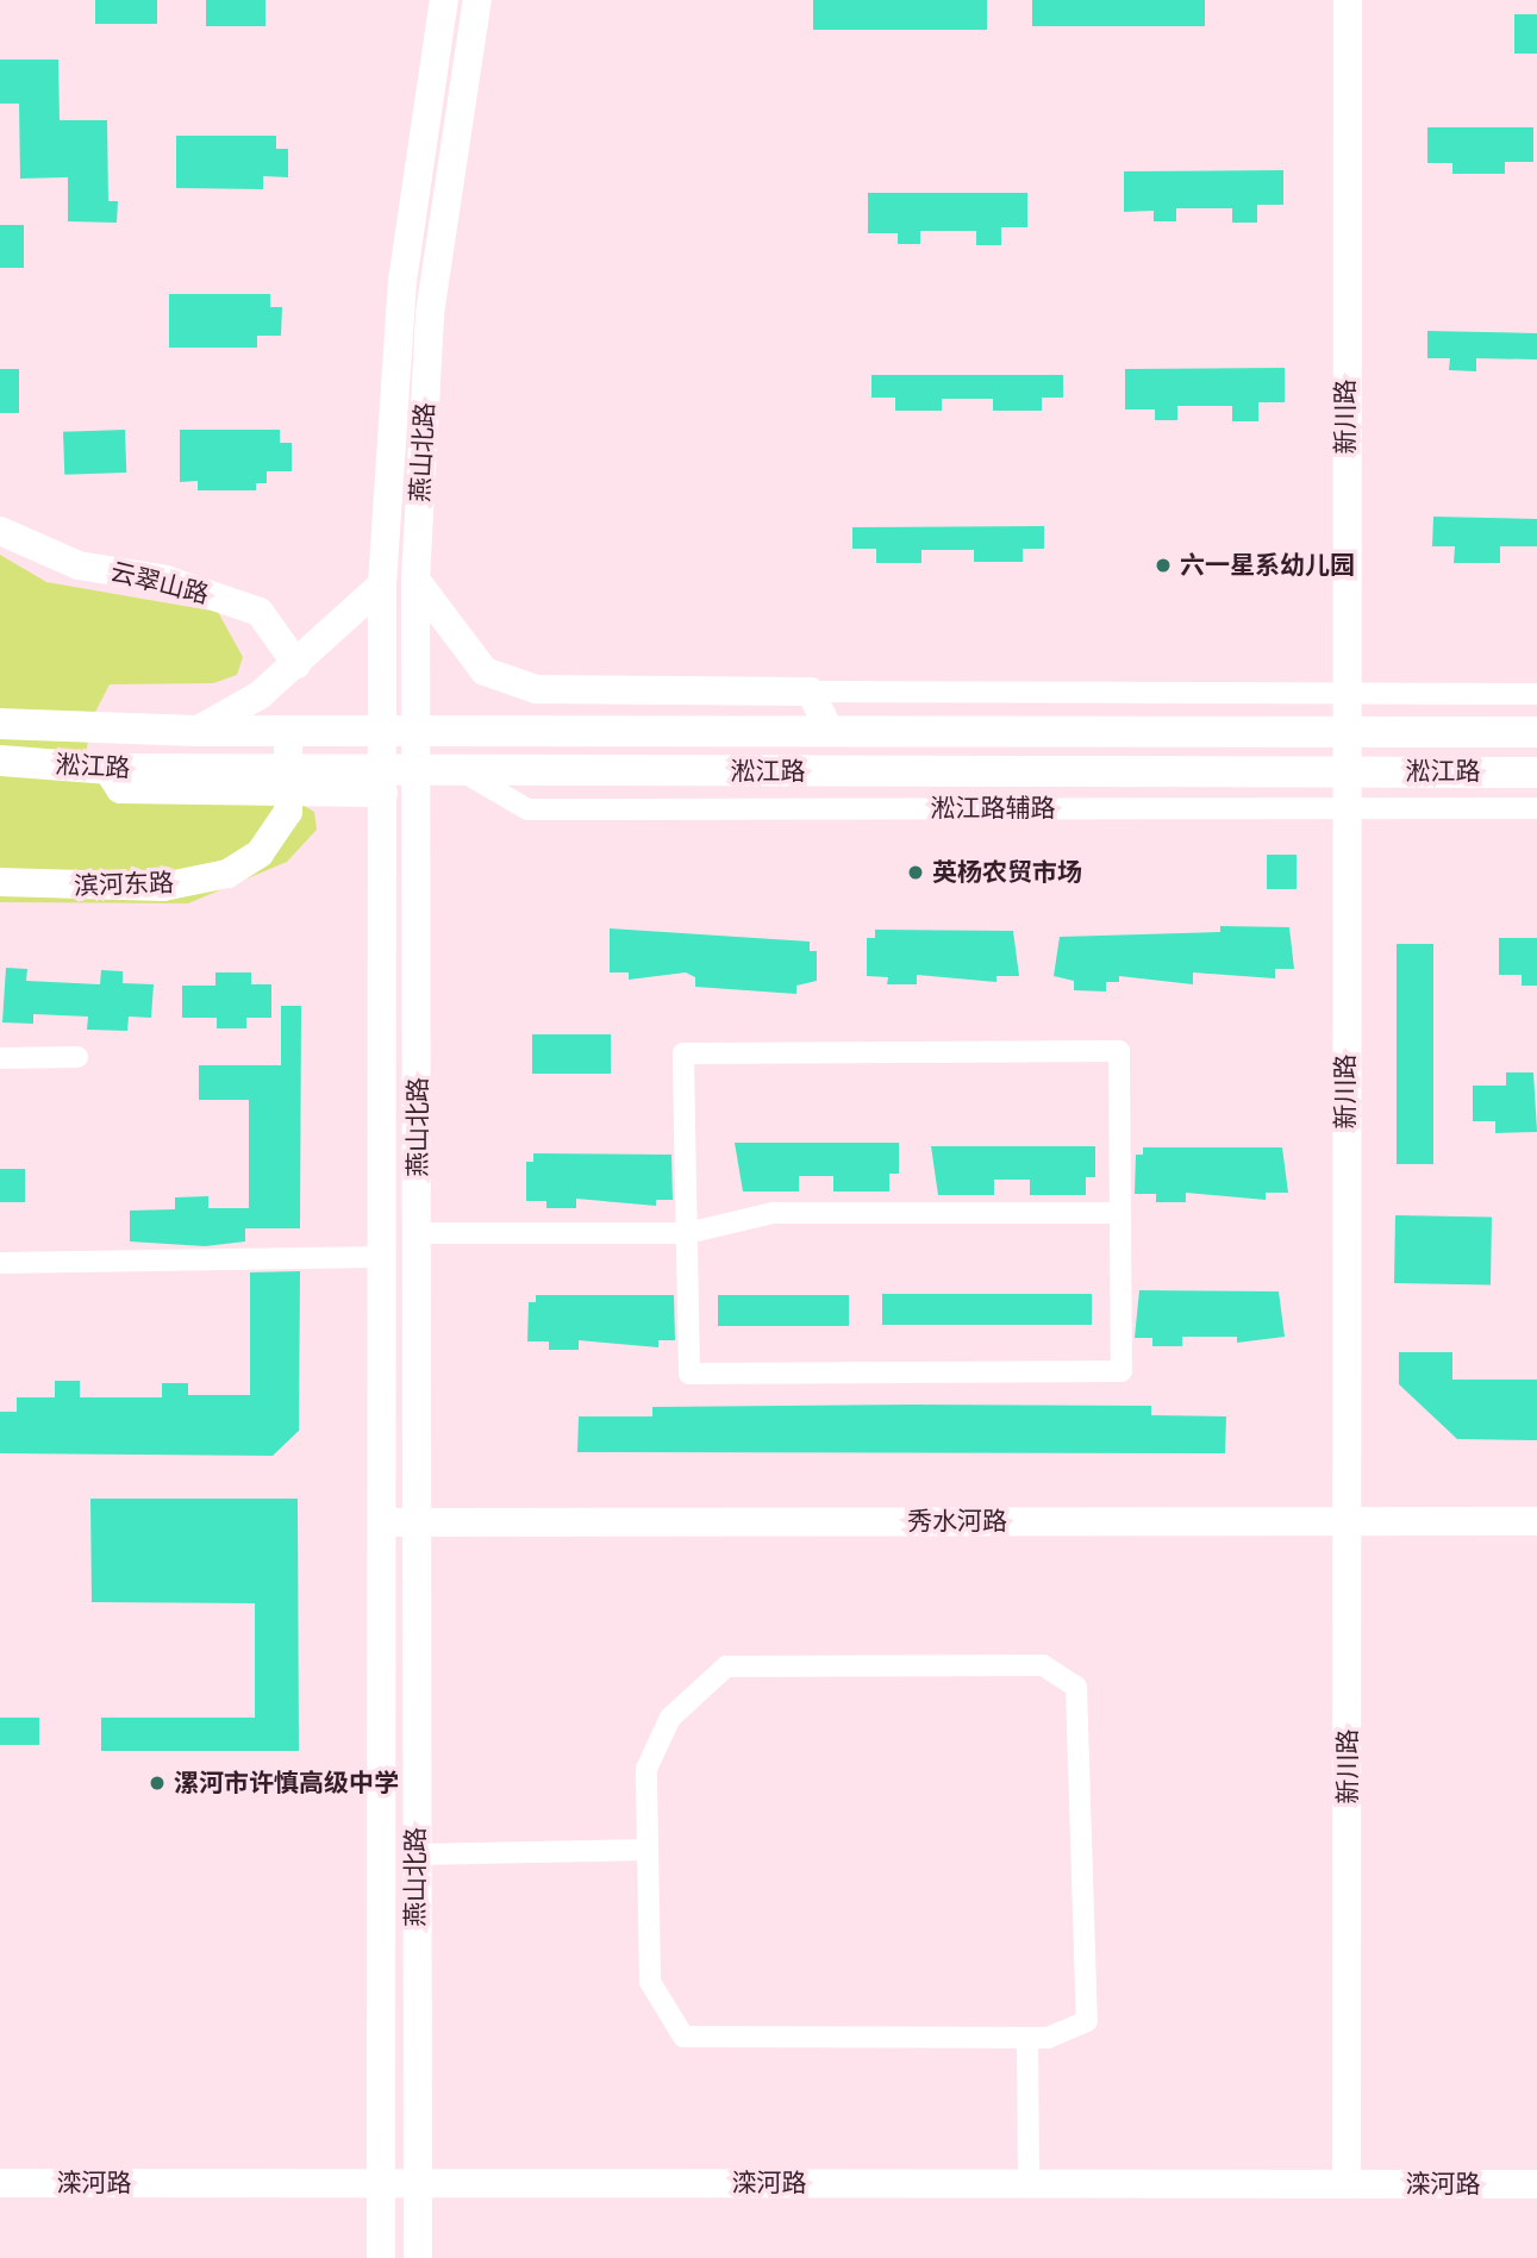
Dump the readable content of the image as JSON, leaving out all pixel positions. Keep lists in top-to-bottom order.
{
  "streets": {
    "main road": ["淞江路"],
    "street": [
      "新川路",
      "燕山北路",
      "云翠山路",
      "淞江路辅路",
      "滨河东路",
      "秀水河路",
      "滦河路"
    ]
  },
  "crossings": [
    ["新川路", "淞江路"],
    ["新川路", "淞江路辅路"],
    ["新川路", "秀水河路"],
    ["新川路", "滦河路"],
    ["燕山北路", "淞江路"],
    ["燕山北路", "秀水河路"],
    ["燕山北路", "滦河路"],
    ["淞江路", "淞江路辅路"],
    ["淞江路", "滨河东路"]
  ],
  "places": ["六一星系幼儿园", "英杨农贸市场", "漯河市许慎高级中学"]
}
